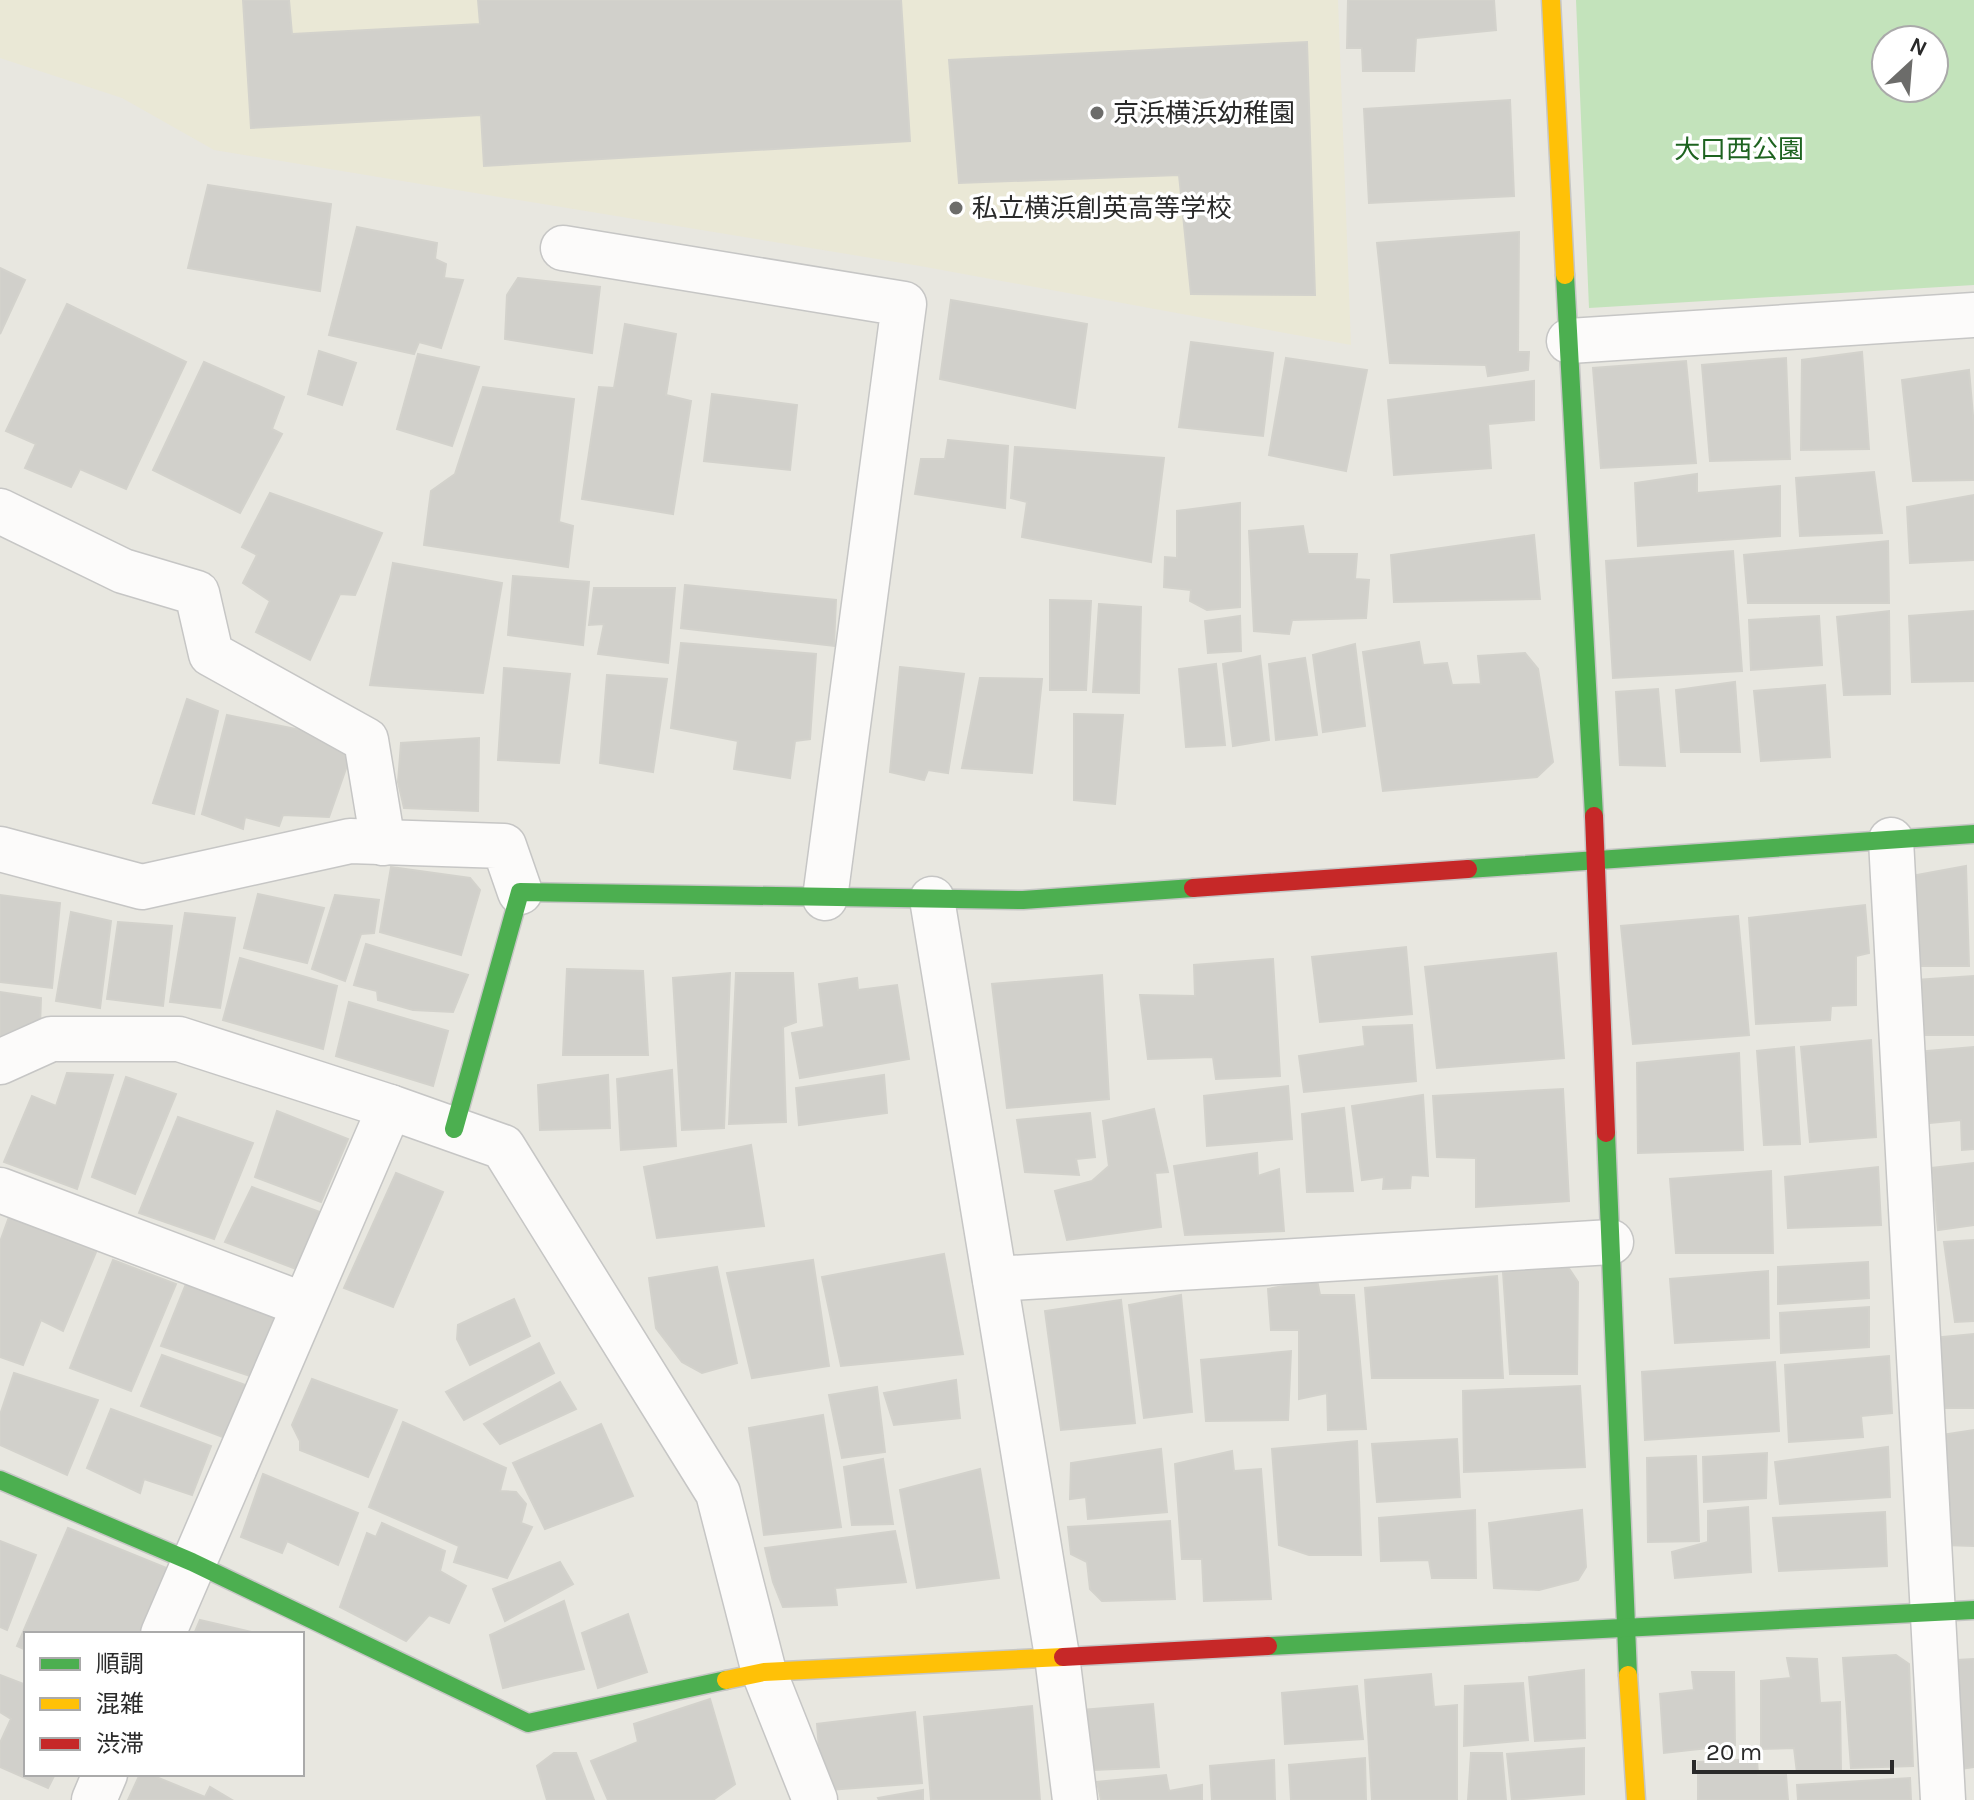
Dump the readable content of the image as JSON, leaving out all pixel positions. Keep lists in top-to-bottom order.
{
  "parks": ["大口西公園"],
  "places": ["京浜横浜幼稚園", "私立横浜創英高等学校"],
  "legend": ["順調", "混雑", "渋滞"],
  "scale_bar": "20 m",
  "north": "top right"
}
